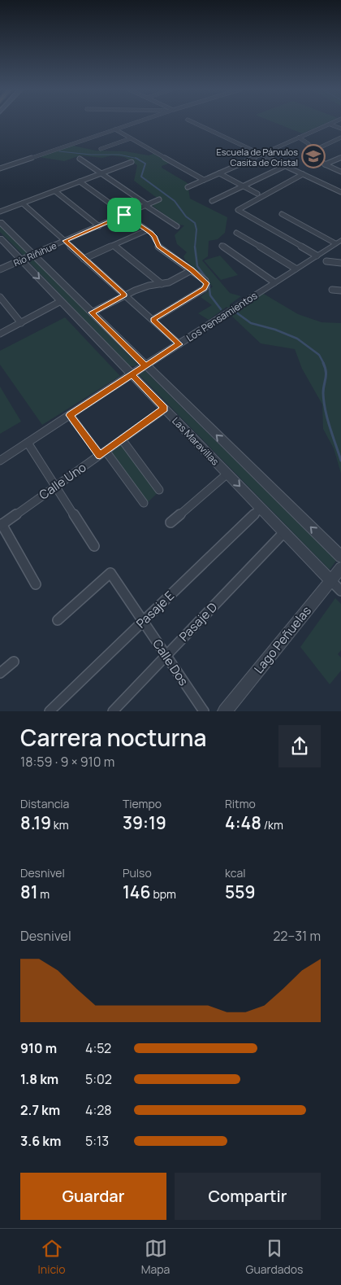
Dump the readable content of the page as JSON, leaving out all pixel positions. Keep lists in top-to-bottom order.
{
  "streets": {
    "street": [
      "Río Riñihue",
      "Los Pensamientos",
      "Las Maravillas",
      "Calle Uno",
      "Pasaje E",
      "Pasaje D",
      "Lago Peñuelas",
      "Calle Dos"
    ]
  },
  "crossings": [
    ["Río Riñihue", "Las Maravillas"],
    ["Los Pensamientos", "Las Maravillas"],
    ["Las Maravillas", "Calle Uno"],
    ["Las Maravillas", "Pasaje E"],
    ["Las Maravillas", "Pasaje D"],
    ["Las Maravillas", "Lago Peñuelas"],
    ["Pasaje E", "Calle Dos"],
    ["Pasaje D", "Calle Dos"]
  ],
  "places": {
    "school or university": ["Escuela de Párvulos Casita de Cristal"]
  },
  "page": {
    "heading": ["Carrera nocturna", "18:59 · 9 × 910 m"],
    "stats": [
      ["Distancia", "8.19 km"],
      ["Tiempo", "39:19"],
      ["Ritmo", "4:48 /km"],
      ["Desnivel", "81 m"],
      ["Pulso", "146 bpm"],
      ["kcal", "559"]
    ],
    "chart": ["Desnivel", "22–31 m"],
    "list": [
      {
        "name": "910 m",
        "note": "4:52"
      },
      {
        "name": "1.8 km",
        "note": "5:02"
      },
      {
        "name": "2.7 km",
        "note": "4:28"
      },
      {
        "name": "3.6 km",
        "note": "5:13"
      }
    ],
    "buttons": ["Guardar", "Compartir"],
    "tabs": ["Inicio", "Mapa", "Guardados"]
  }
}
